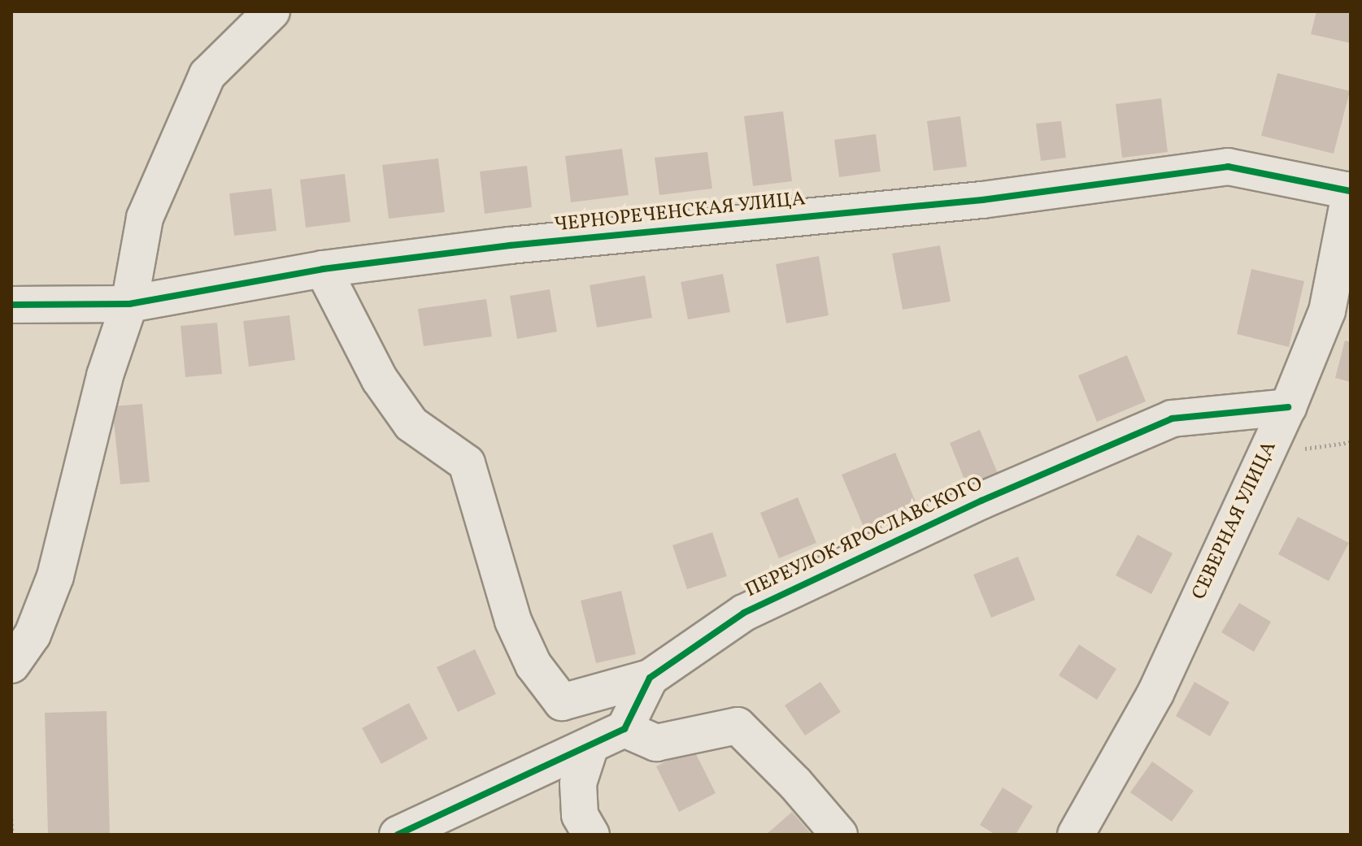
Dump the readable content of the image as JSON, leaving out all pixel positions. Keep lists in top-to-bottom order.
{
  "streets": {
    "street": ["ЧЕРНОРЕЧЕНСКАЯ УЛИЦА", "СЕВЕРНАЯ УЛИЦА", "ПЕРЕУЛОК ЯРОСЛАВСКОГО"]
  },
  "crossings": [
    ["ЧЕРНОРЕЧЕНСКАЯ УЛИЦА", "СЕВЕРНАЯ УЛИЦА"],
    ["СЕВЕРНАЯ УЛИЦА", "ПЕРЕУЛОК ЯРОСЛАВСКОГО"]
  ]
}
